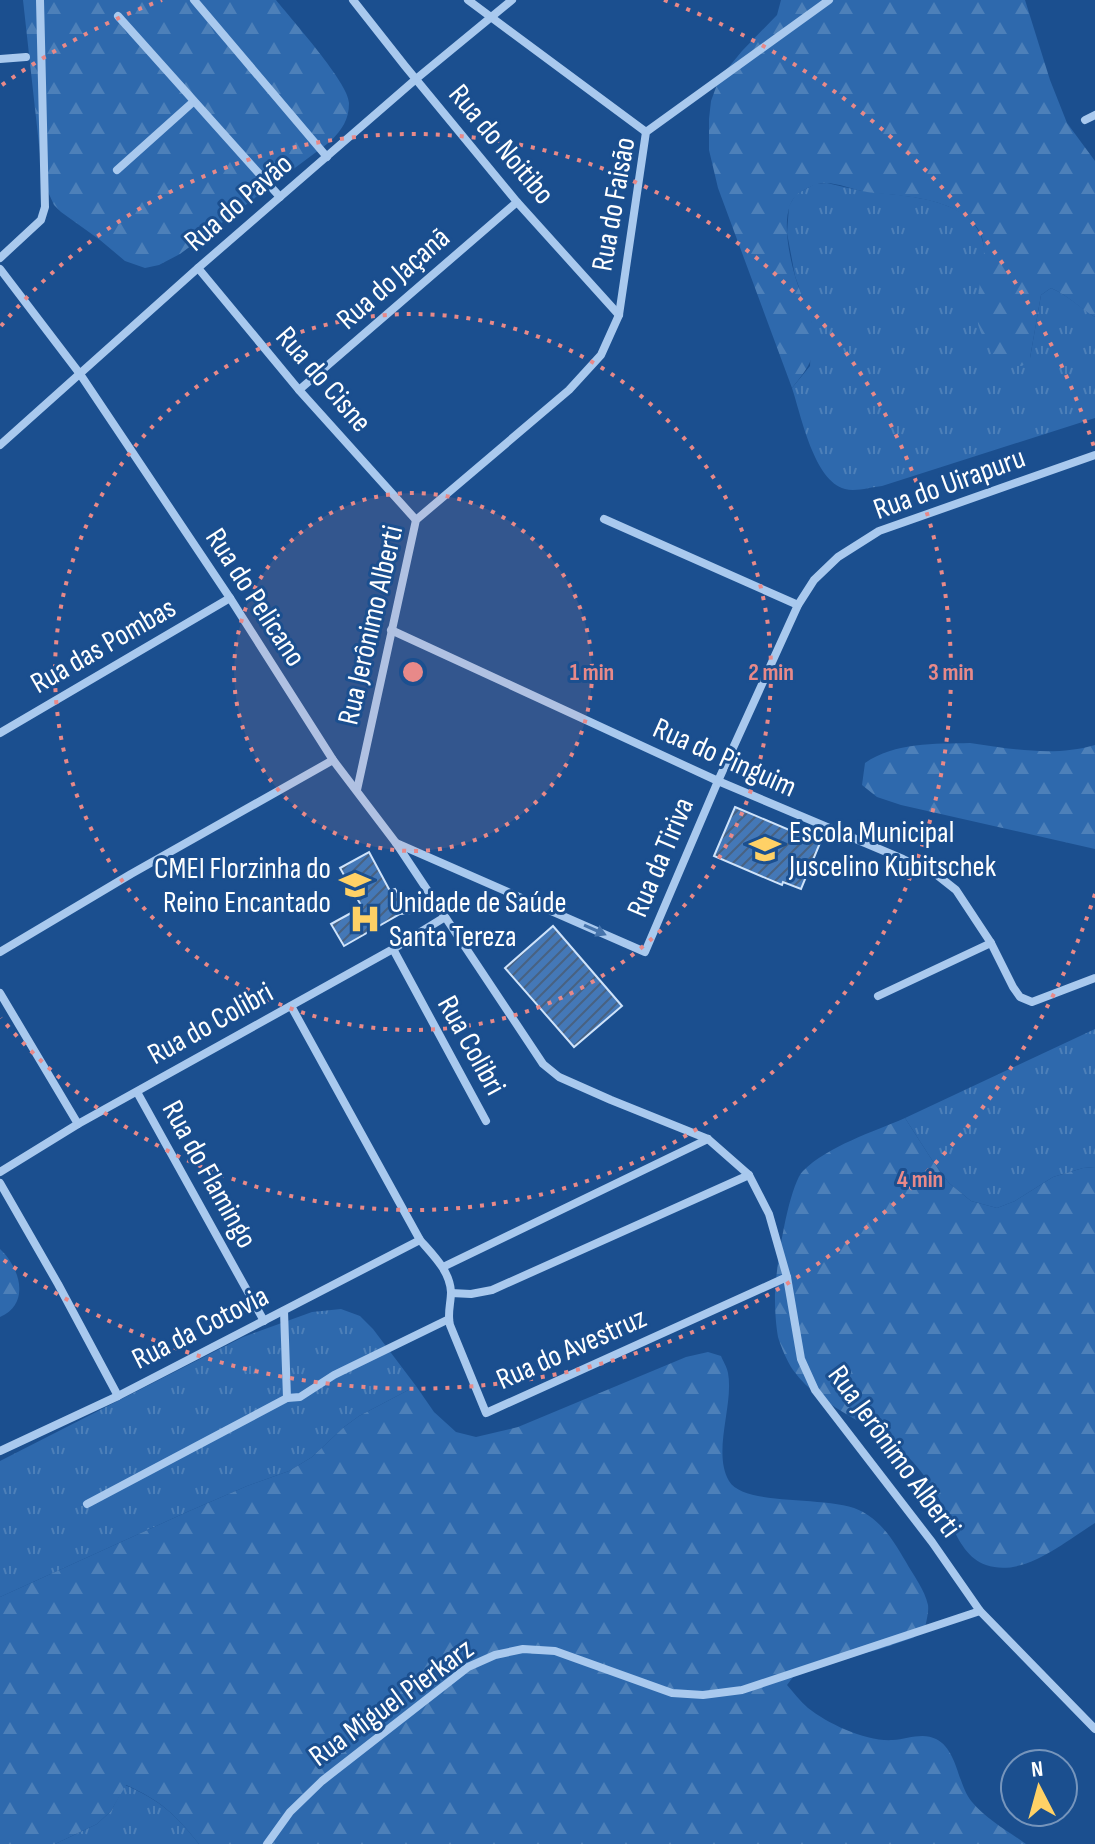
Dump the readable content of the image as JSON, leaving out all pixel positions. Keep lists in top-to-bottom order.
{
  "streets": {
    "street": [
      "Rua do Noitibo",
      "Rua do Pavão",
      "Rua do Faisão",
      "Rua do Jaçanã",
      "Rua do Cisne",
      "Rua do Uirapuru",
      "Rua do Pelicano",
      "Rua Jerônimo Alberti",
      "Rua das Pombas",
      "Rua do Pinguim",
      "Rua da Tiriva",
      "Rua do Colibri",
      "Rua Colibri",
      "Rua do Flamingo",
      "Rua da Cotovia",
      "Rua do Avestruz",
      "Rua Miguel Pierkarz"
    ]
  },
  "crossings": [
    ["Rua do Noitibo", "Rua do Pavão"],
    ["Rua do Noitibo", "Rua do Faisão"],
    ["Rua do Noitibo", "Rua do Jaçanã"],
    ["Rua do Noitibo", "Rua Jerônimo Alberti"],
    ["Rua do Pavão", "Rua do Cisne"],
    ["Rua do Pavão", "Rua do Pelicano"],
    ["Rua do Faisão", "Rua Jerônimo Alberti"],
    ["Rua do Jaçanã", "Rua do Cisne"],
    ["Rua do Cisne", "Rua Jerônimo Alberti"],
    ["Rua do Uirapuru", "Rua do Pinguim"],
    ["Rua do Uirapuru", "Rua da Tiriva"],
    ["Rua do Pelicano", "Rua Jerônimo Alberti"],
    ["Rua do Pelicano", "Rua das Pombas"],
    ["Rua do Pelicano", "Rua da Tiriva"],
    ["Rua Jerônimo Alberti", "Rua do Pinguim"],
    ["Rua Jerônimo Alberti", "Rua da Tiriva"],
    ["Rua Jerônimo Alberti", "Rua do Colibri"],
    ["Rua Jerônimo Alberti", "Rua do Avestruz"],
    ["Rua Jerônimo Alberti", "Rua Miguel Pierkarz"],
    ["Rua do Pinguim", "Rua da Tiriva"],
    ["Rua do Colibri", "Rua Colibri"],
    ["Rua do Colibri", "Rua do Flamingo"],
    ["Rua do Colibri", "Rua do Avestruz"],
    ["Rua do Flamingo", "Rua da Cotovia"],
    ["Rua da Cotovia", "Rua do Avestruz"]
  ],
  "places": {
    "school or university": ["Escola Municipal Juscelino Kubitschek", "CMEI Florzinha do Reino Encantado"],
    "hospital": ["Unidade de Saúde Santa Tereza"]
  },
  "north": "top",
  "rings": [
    "1 min",
    "2 min",
    "3 min",
    "4 min"
  ]
}
